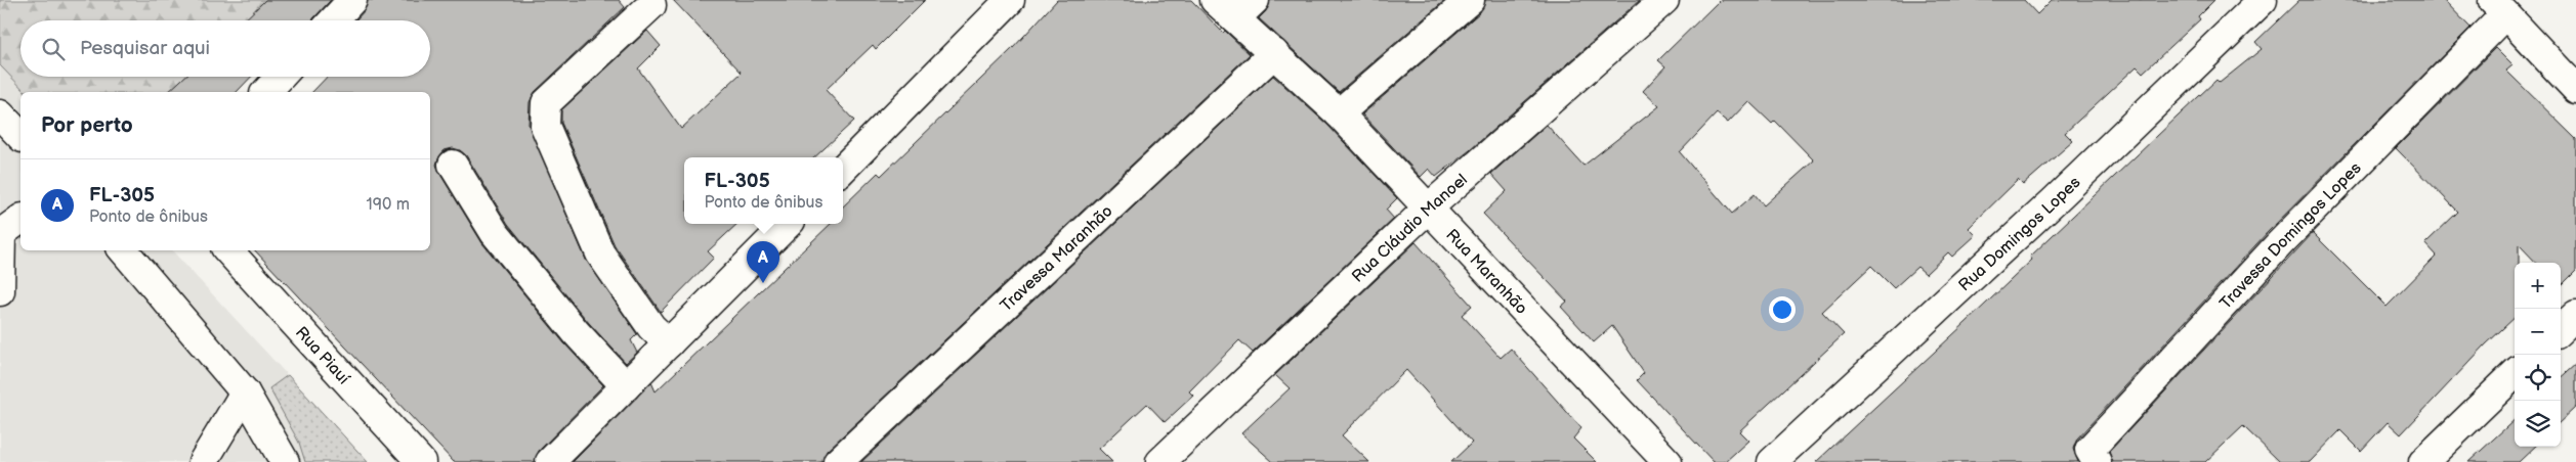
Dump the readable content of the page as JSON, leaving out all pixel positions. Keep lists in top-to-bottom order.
{
  "streets": {
    "street": [
      "Rua Cláudio Manoel",
      "Rua Domingos Lopes",
      "Travessa Domingos Lopes",
      "Travessa Maranhão",
      "Rua Maranhão",
      "Rua Piauí"
    ]
  },
  "crossings": [
    ["Rua Cláudio Manoel", "Rua Maranhão"],
    ["Travessa Maranhão", "Rua Maranhão"]
  ],
  "page": {
    "search": "Pesquisar aqui",
    "heading": "Por perto",
    "popup": ["FL-305", "Ponto de ônibus"],
    "list": [
      {
        "mark": "A",
        "name": "FL-305",
        "note": "Ponto de ônibus",
        "value": "190 m"
      }
    ],
    "pins": "A",
    "map_buttons": ["+", "−"]
  }
}
